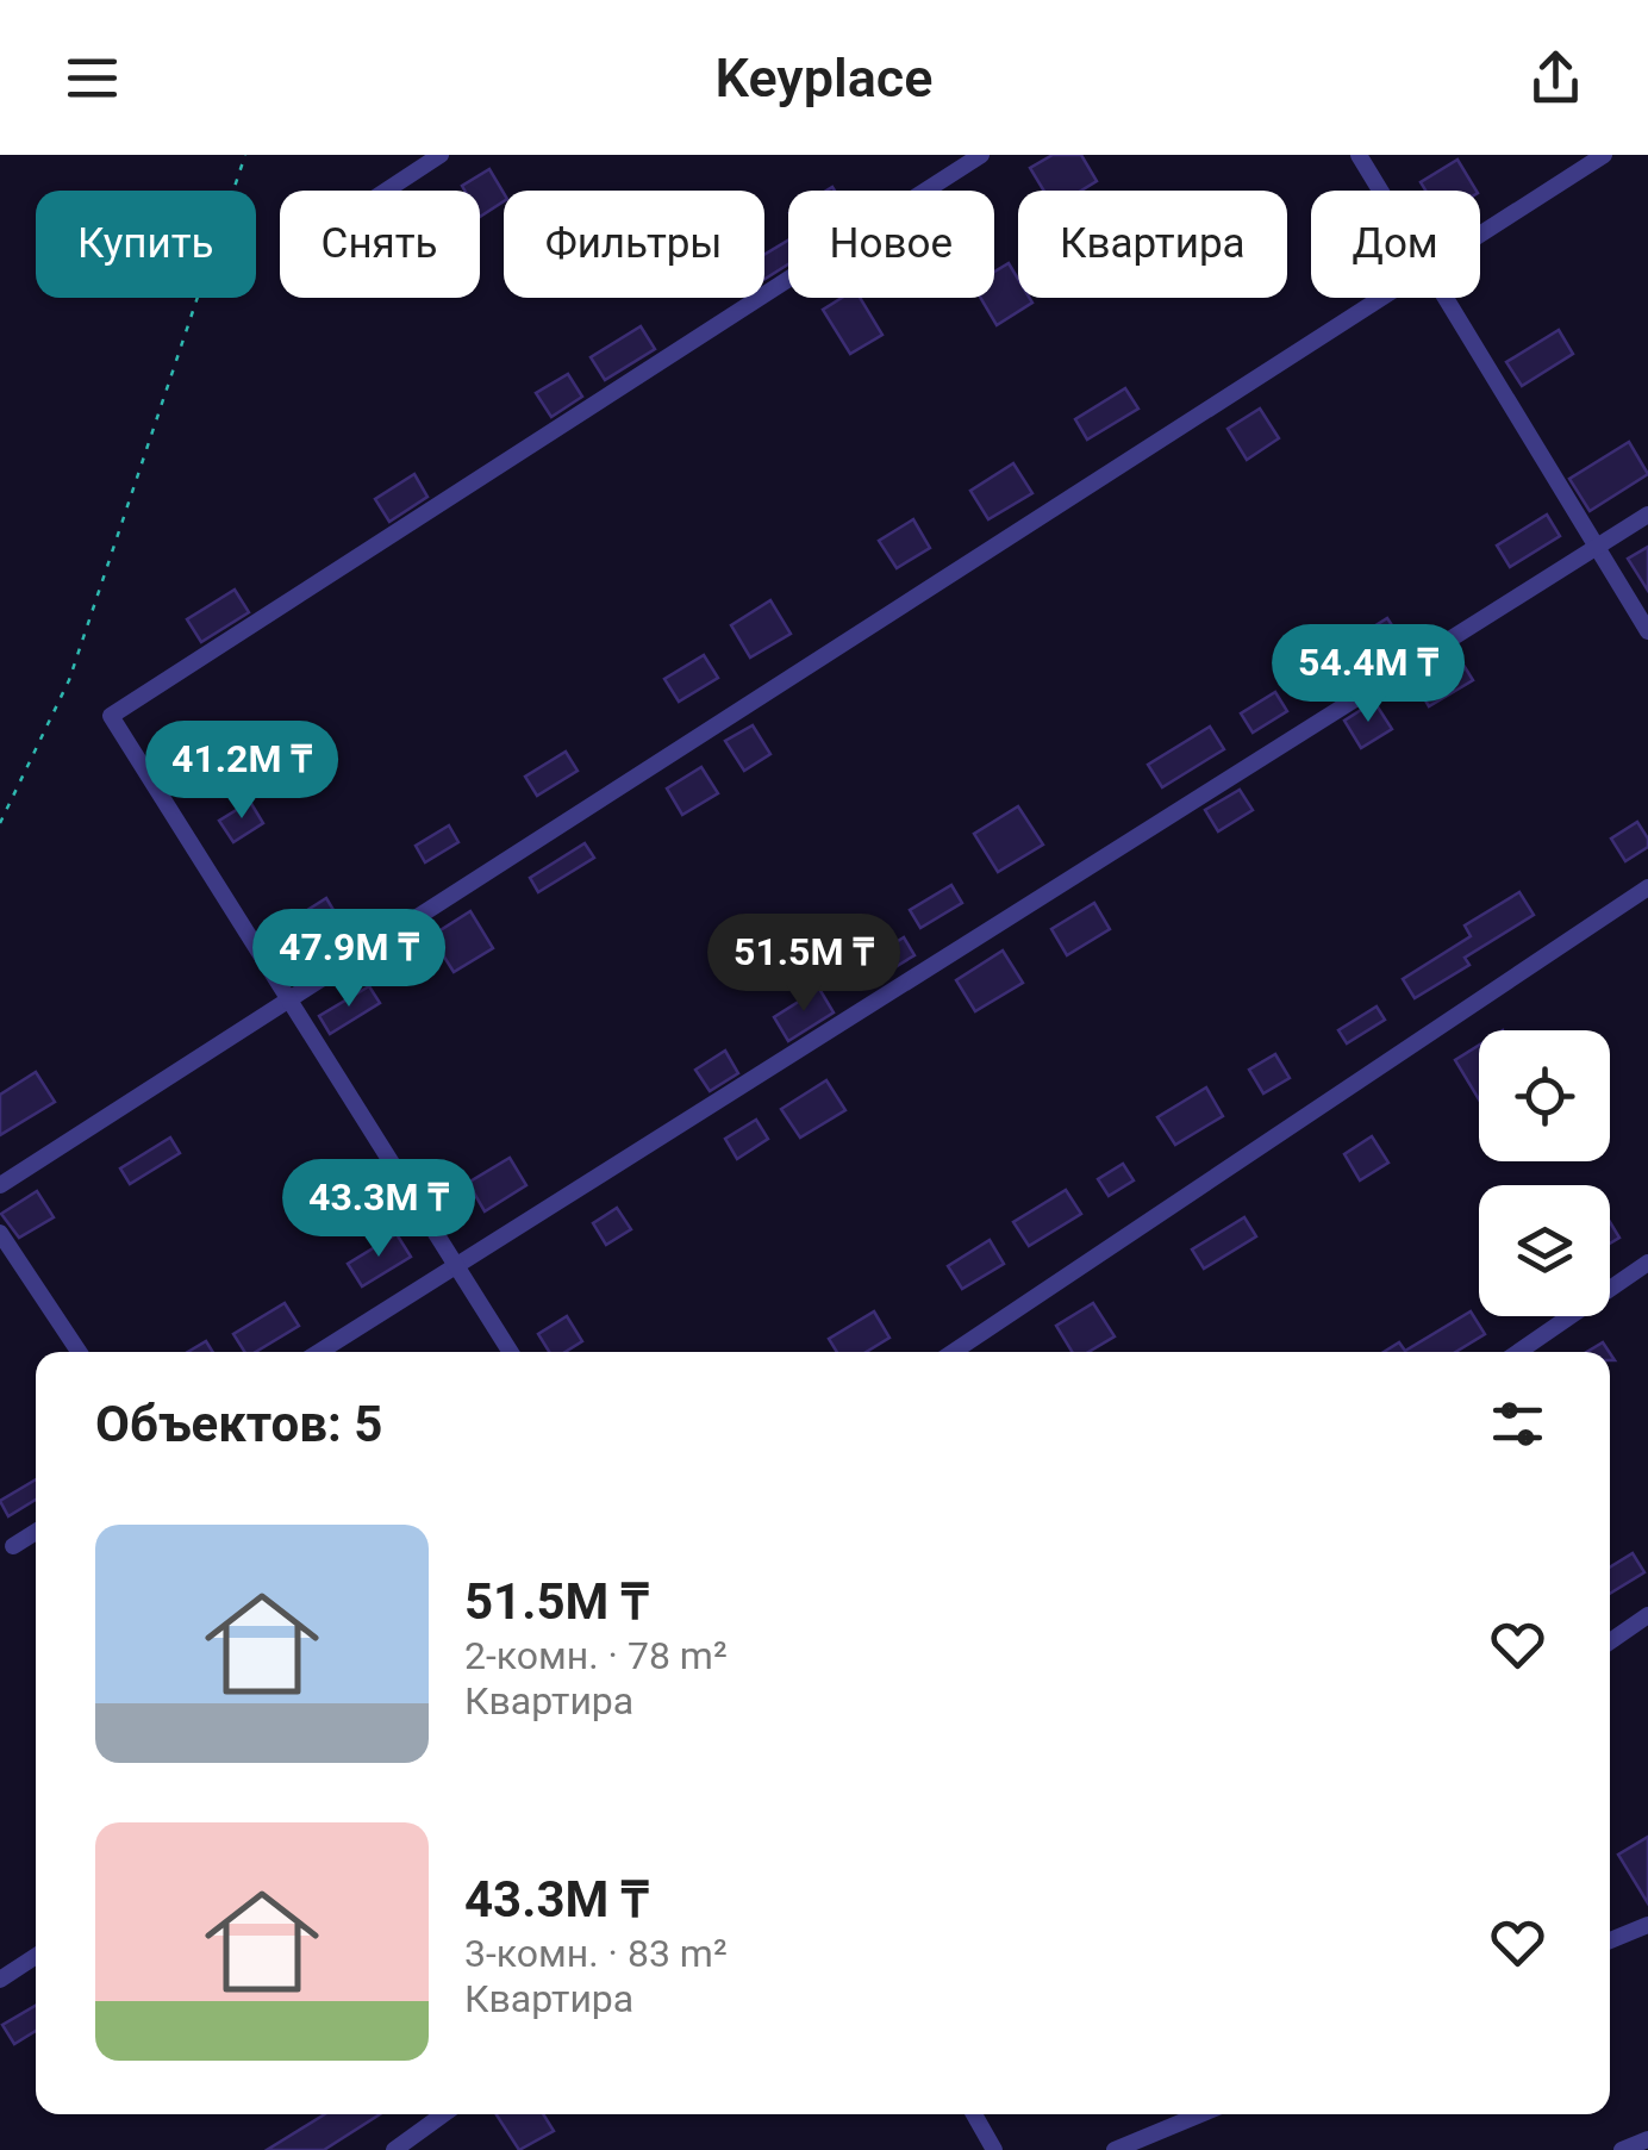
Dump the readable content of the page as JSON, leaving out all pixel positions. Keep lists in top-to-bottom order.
{
  "page": {
    "header": "Keyplace",
    "chip": [
      "Купить",
      "Снять",
      "Фильтры",
      "Новое",
      "Квартира",
      "Дом"
    ],
    "price": [
      "54.4M ₸",
      "41.2M ₸",
      "47.9M ₸",
      "51.5M ₸",
      "43.3M ₸"
    ],
    "heading": "Объектов: 5",
    "list": [
      {
        "name": "51.5M ₸",
        "note": "2-комн. · 78 m² · Квартира"
      },
      {
        "name": "43.3M ₸",
        "note": "3-комн. · 83 m² · Квартира"
      }
    ]
  }
}
